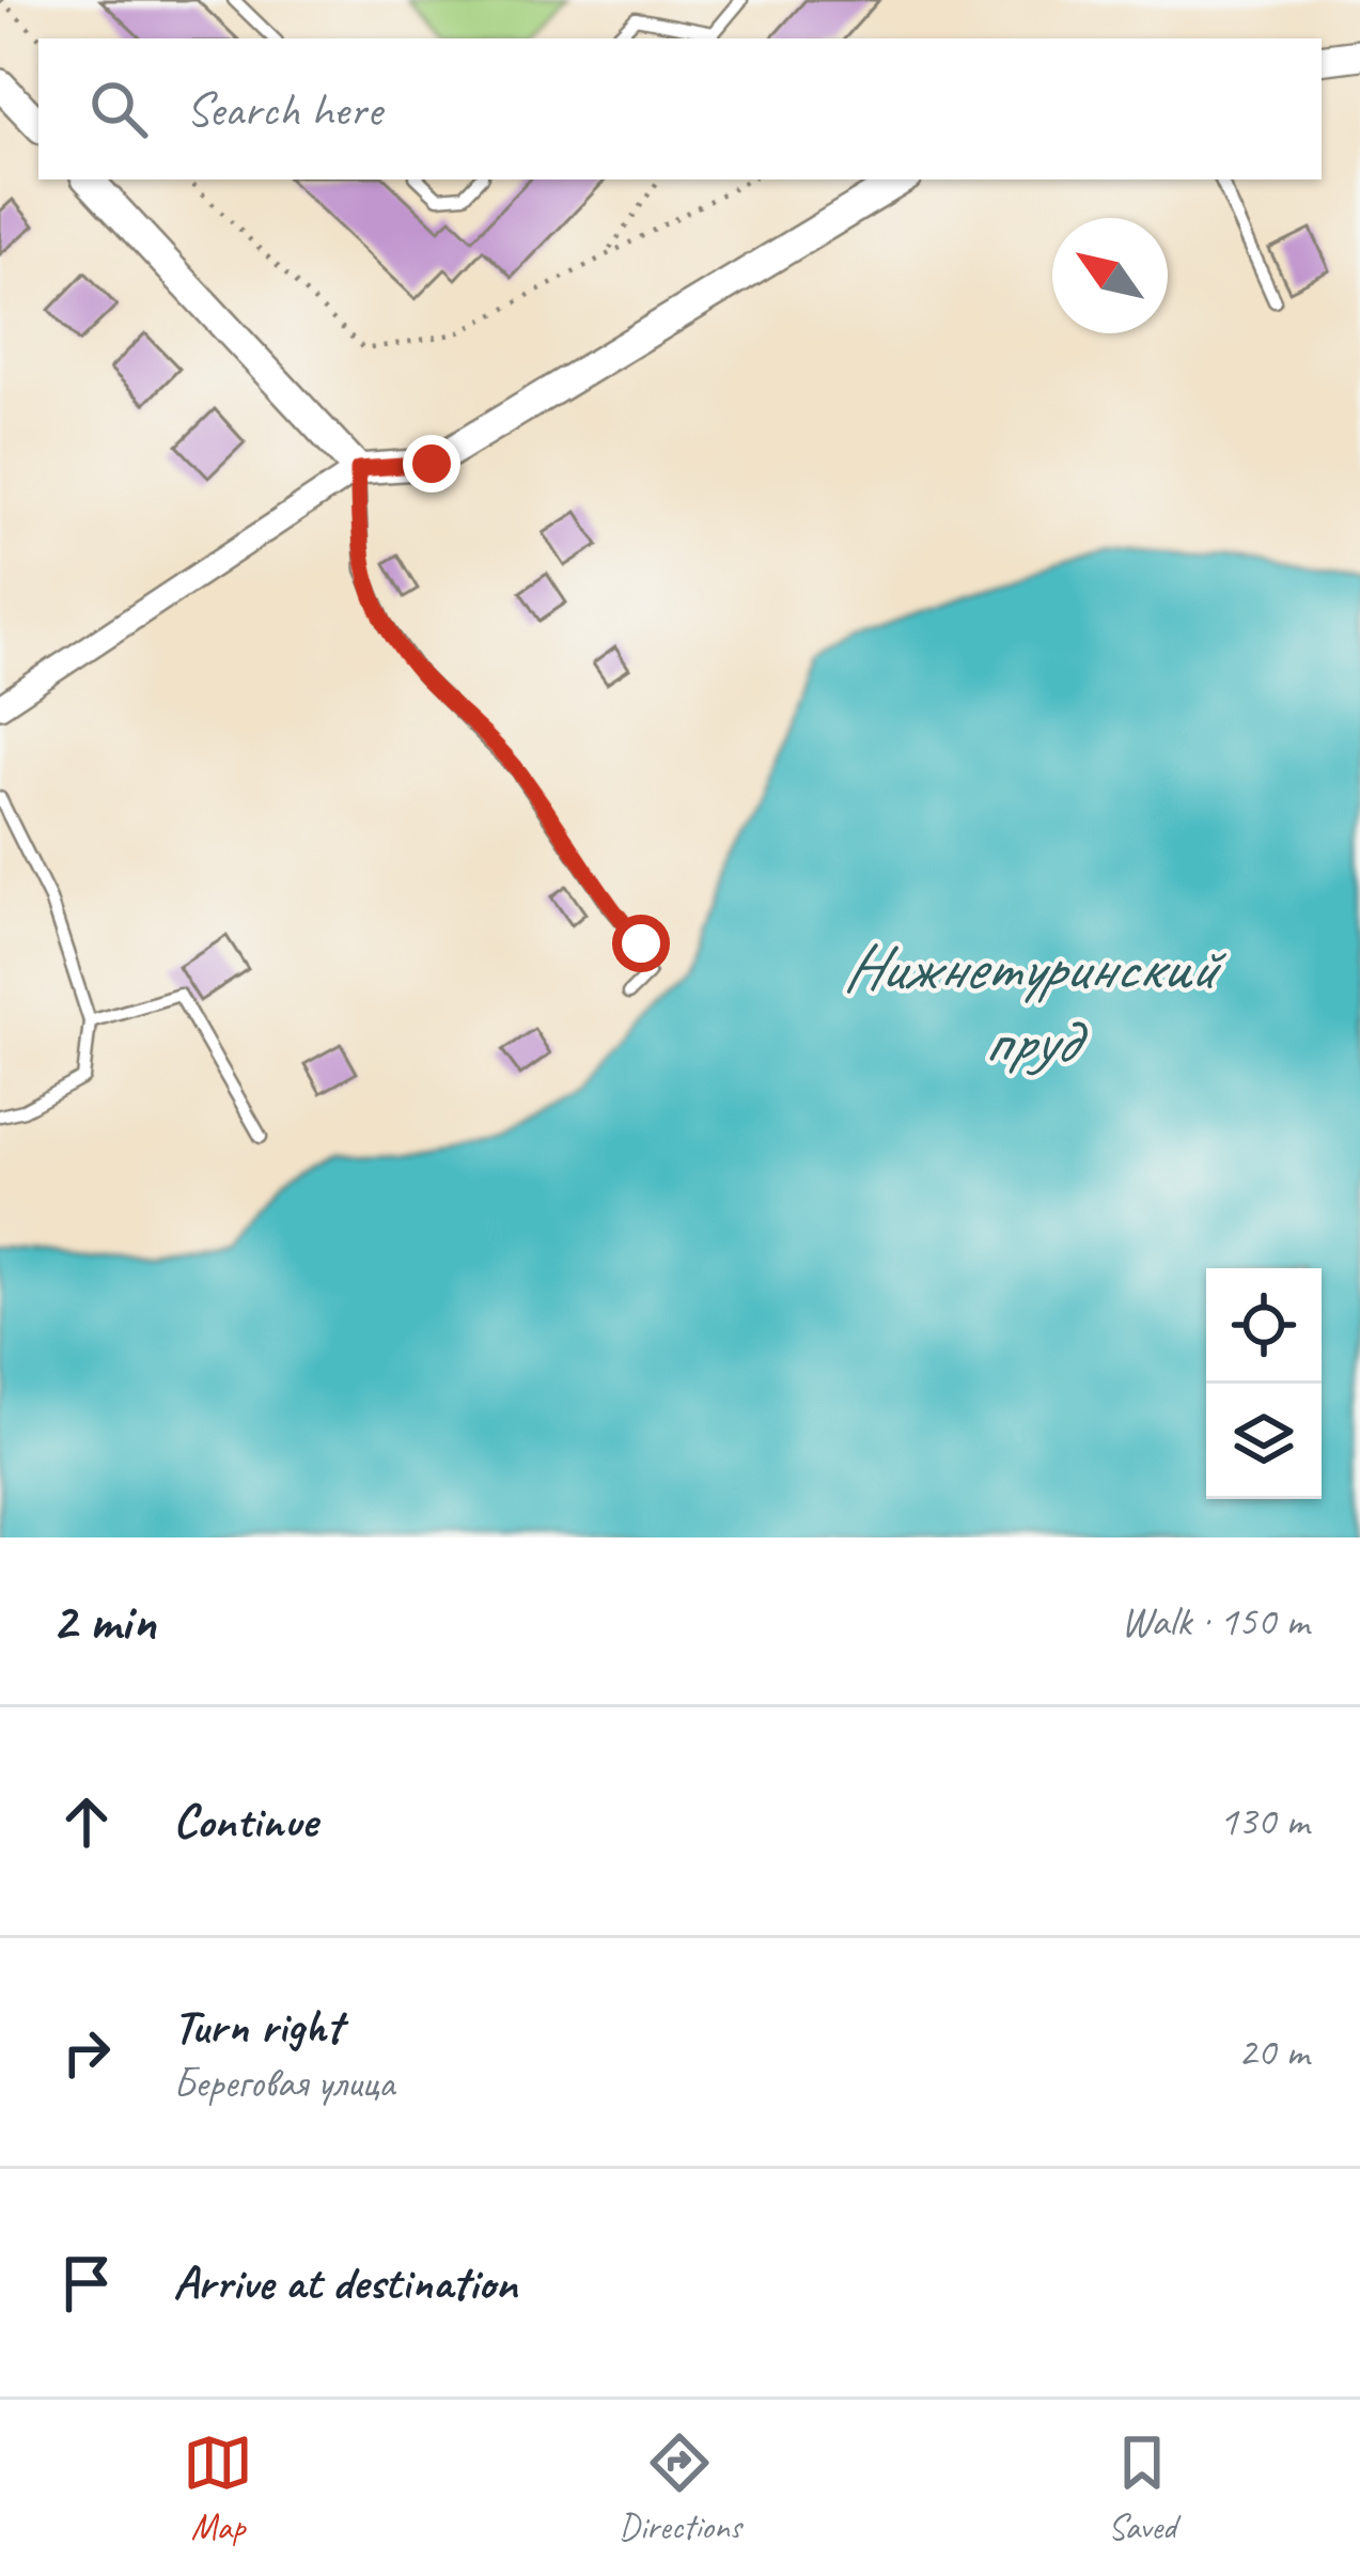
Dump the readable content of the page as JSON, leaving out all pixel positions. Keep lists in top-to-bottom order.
{
  "water": ["Нижнетуринский пруд"],
  "north": "top left",
  "page": {
    "search": "Search here",
    "heading": ["2 min", "Walk · 150 m"],
    "list": [
      ["Continue", "130 m"],
      ["Turn right", "Береговая улица", "20 m"],
      "Arrive at destination"
    ],
    "nav": ["Map", "Directions", "Saved"]
  }
}
